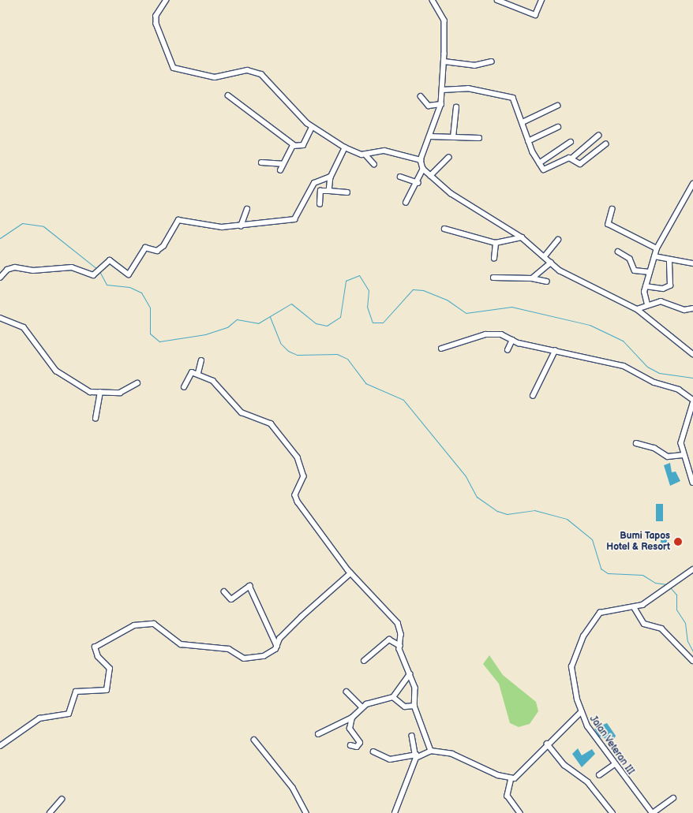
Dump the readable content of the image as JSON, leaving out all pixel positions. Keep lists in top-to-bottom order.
{
  "streets": {
    "street": ["Jalan Veteran III"]
  },
  "places": ["Bumi Tapos Hotel & Resort"]
}
